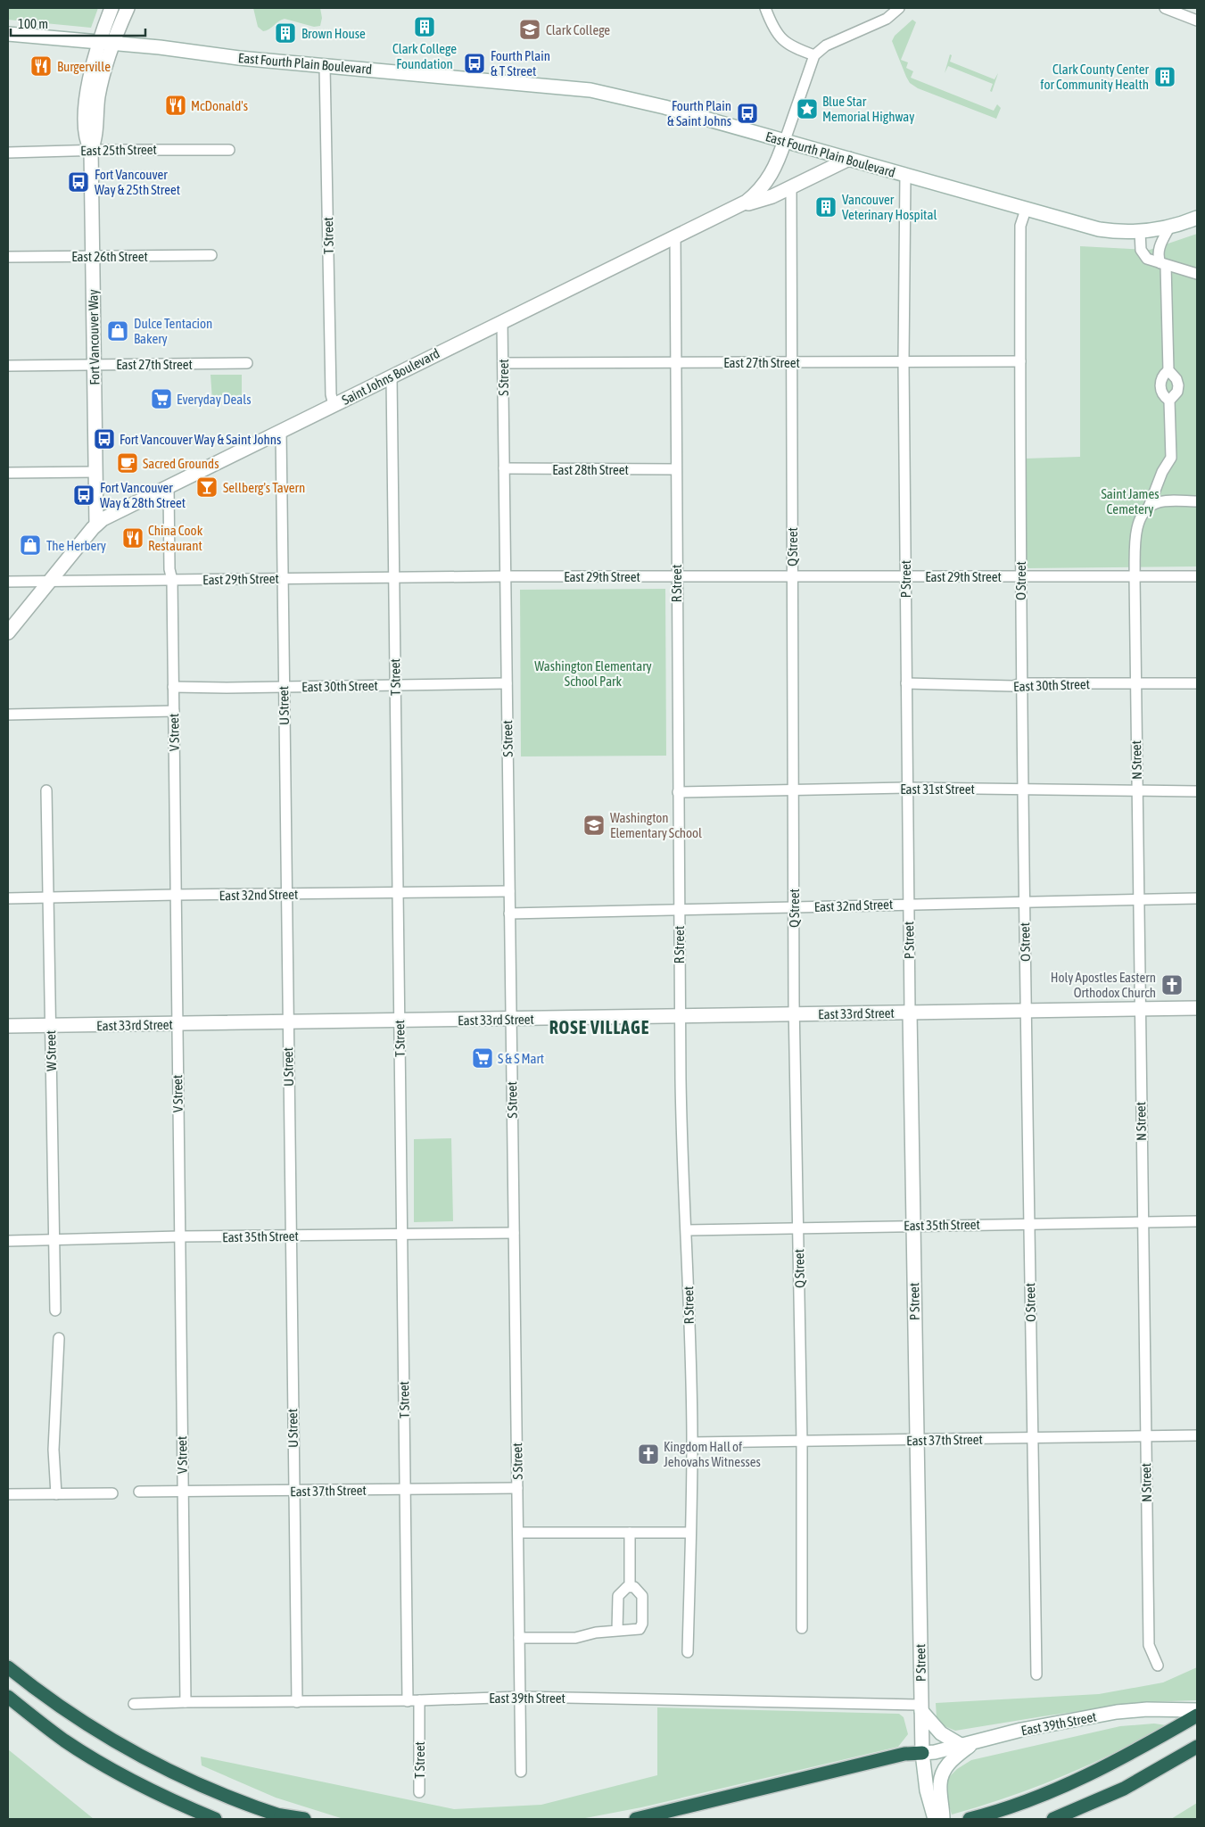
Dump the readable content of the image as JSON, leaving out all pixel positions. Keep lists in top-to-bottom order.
{
  "streets": {
    "street": [
      "East Fourth Plain Boulevard",
      "East 25th Street",
      "T Street",
      "East 26th Street",
      "Fort Vancouver Way",
      "East 27th Street",
      "Saint Johns Boulevard",
      "S Street",
      "East 28th Street",
      "Q Street",
      "East 29th Street",
      "P Street",
      "O Street",
      "R Street",
      "East 30th Street",
      "U Street",
      "V Street",
      "N Street",
      "East 31st Street",
      "East 32nd Street",
      "East 33rd Street",
      "W Street",
      "East 35th Street",
      "East 37th Street",
      "East 39th Street"
    ]
  },
  "crossings": [
    ["East Fourth Plain Boulevard", "T Street"],
    ["East Fourth Plain Boulevard", "Fort Vancouver Way"],
    ["East Fourth Plain Boulevard", "Saint Johns Boulevard"],
    ["East Fourth Plain Boulevard", "P Street"],
    ["East Fourth Plain Boulevard", "O Street"],
    ["East 25th Street", "Fort Vancouver Way"],
    ["T Street", "Saint Johns Boulevard"],
    ["T Street", "East 29th Street"],
    ["T Street", "East 30th Street"],
    ["T Street", "East 32nd Street"],
    ["T Street", "East 33rd Street"],
    ["T Street", "East 35th Street"],
    ["T Street", "East 37th Street"],
    ["T Street", "East 39th Street"],
    ["East 26th Street", "Fort Vancouver Way"],
    ["Fort Vancouver Way", "East 27th Street"],
    ["Fort Vancouver Way", "Saint Johns Boulevard"],
    ["East 27th Street", "S Street"],
    ["East 27th Street", "Q Street"],
    ["East 27th Street", "P Street"],
    ["East 27th Street", "O Street"],
    ["East 27th Street", "R Street"],
    ["Saint Johns Boulevard", "S Street"],
    ["Saint Johns Boulevard", "East 29th Street"],
    ["Saint Johns Boulevard", "R Street"],
    ["Saint Johns Boulevard", "U Street"],
    ["Saint Johns Boulevard", "V Street"],
    ["S Street", "East 28th Street"],
    ["S Street", "East 29th Street"],
    ["S Street", "East 30th Street"],
    ["S Street", "East 32nd Street"],
    ["S Street", "East 33rd Street"],
    ["S Street", "East 35th Street"],
    ["S Street", "East 37th Street"],
    ["S Street", "East 39th Street"],
    ["East 28th Street", "R Street"],
    ["Q Street", "East 29th Street"],
    ["Q Street", "East 31st Street"],
    ["Q Street", "East 32nd Street"],
    ["Q Street", "East 33rd Street"],
    ["Q Street", "East 35th Street"],
    ["Q Street", "East 37th Street"],
    ["East 29th Street", "P Street"],
    ["East 29th Street", "O Street"],
    ["East 29th Street", "R Street"],
    ["East 29th Street", "U Street"],
    ["East 29th Street", "V Street"],
    ["East 29th Street", "N Street"],
    ["P Street", "East 30th Street"],
    ["P Street", "East 31st Street"],
    ["P Street", "East 32nd Street"],
    ["P Street", "East 33rd Street"],
    ["P Street", "East 35th Street"],
    ["P Street", "East 37th Street"],
    ["P Street", "East 39th Street"],
    ["O Street", "East 30th Street"],
    ["O Street", "East 31st Street"],
    ["O Street", "East 32nd Street"],
    ["O Street", "East 33rd Street"],
    ["O Street", "East 35th Street"],
    ["O Street", "East 37th Street"],
    ["R Street", "East 31st Street"],
    ["R Street", "East 32nd Street"],
    ["R Street", "East 33rd Street"],
    ["R Street", "East 35th Street"],
    ["R Street", "East 37th Street"],
    ["East 30th Street", "U Street"],
    ["East 30th Street", "V Street"],
    ["East 30th Street", "N Street"],
    ["U Street", "East 32nd Street"],
    ["U Street", "East 33rd Street"],
    ["U Street", "East 35th Street"],
    ["U Street", "East 37th Street"],
    ["U Street", "East 39th Street"],
    ["V Street", "East 32nd Street"],
    ["V Street", "East 33rd Street"],
    ["V Street", "East 35th Street"],
    ["V Street", "East 37th Street"],
    ["V Street", "East 39th Street"],
    ["N Street", "East 31st Street"],
    ["N Street", "East 32nd Street"],
    ["N Street", "East 33rd Street"],
    ["N Street", "East 35th Street"],
    ["N Street", "East 37th Street"],
    ["East 32nd Street", "W Street"],
    ["East 33rd Street", "W Street"],
    ["W Street", "East 35th Street"]
  ],
  "districts": ["ROSE VILLAGE"],
  "parks": ["Saint James Cemetery", "Washington Elementary School Park"],
  "places": {
    "building": [
      "Clark College Foundation",
      "Brown House",
      "Clark County Center for Community Health",
      "Vancouver Veterinary Hospital"
    ],
    "school or university": ["Clark College", "Washington Elementary School"],
    "bus stop": [
      "Fourth Plain & T Street",
      "Fourth Plain & Saint Johns",
      "Fort Vancouver Way & 25th Street",
      "Fort Vancouver Way & Saint Johns",
      "Fort Vancouver Way & 28th Street"
    ],
    "restaurant": ["Burgerville", "McDonald's", "China Cook Restaurant"],
    "place": ["Blue Star Memorial Highway"],
    "shop": ["Dulce Tentacion Bakery", "The Herbery"],
    "supermarket": ["Everyday Deals", "S & S Mart"],
    "cafe": ["Sacred Grounds"],
    "bar": ["Sellberg's Tavern"],
    "church": ["Holy Apostles Eastern Orthodox Church", "Kingdom Hall of Jehovahs Witnesses"]
  },
  "scale_bar": "100 m"
}
